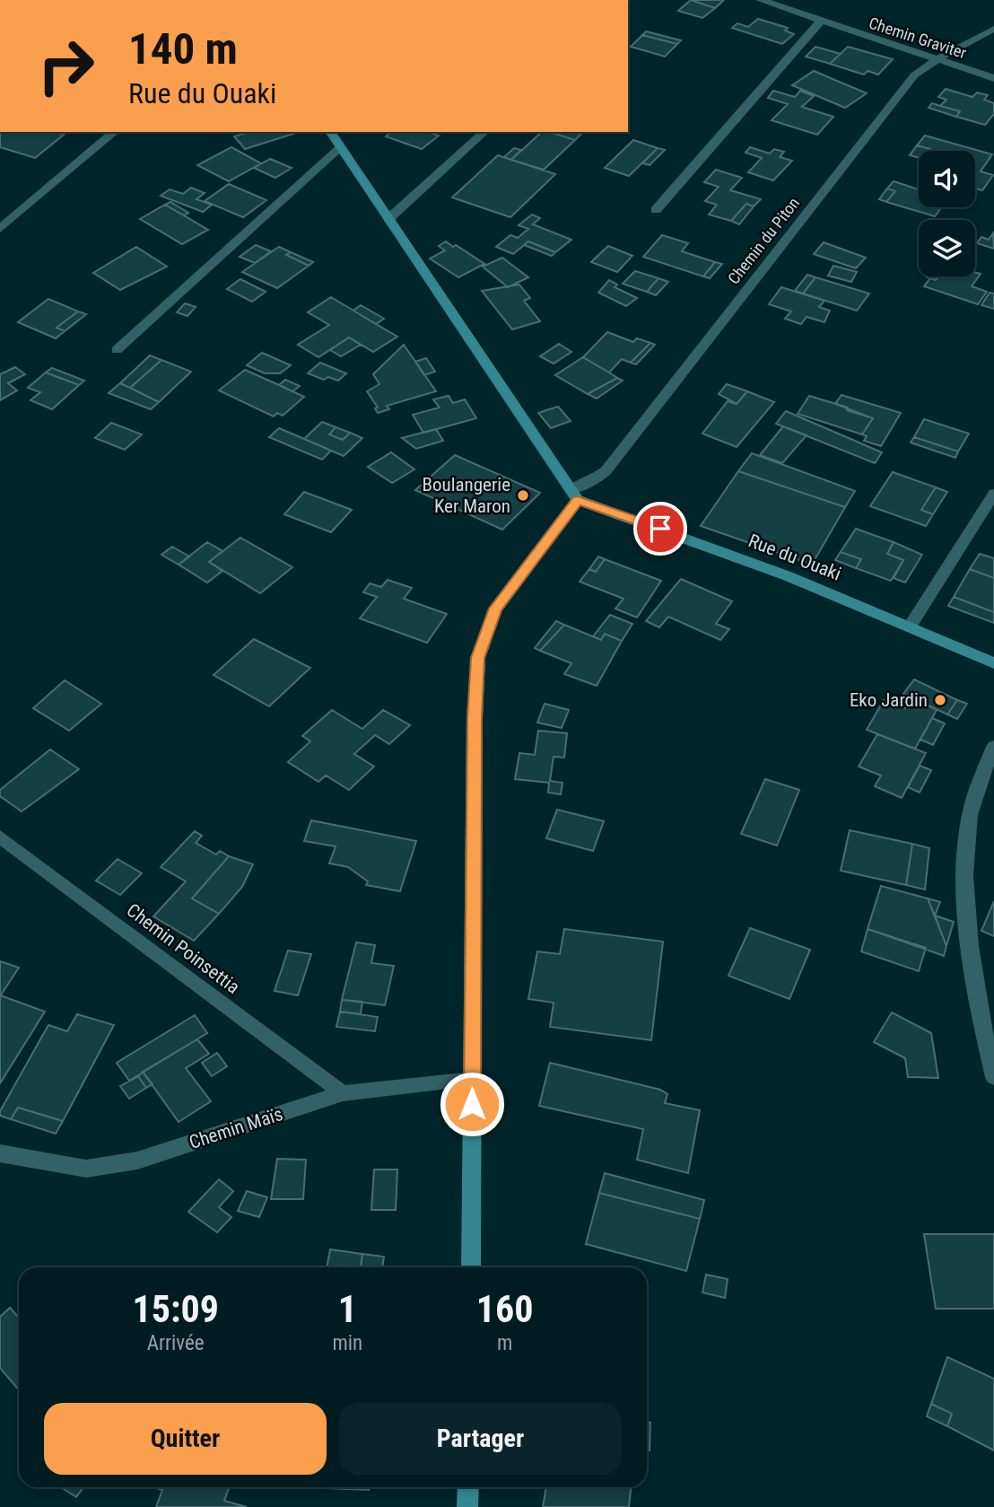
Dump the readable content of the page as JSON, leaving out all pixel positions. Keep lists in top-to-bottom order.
{
  "streets": {
    "main road": ["Rue du Ouaki"],
    "street": [
      "Chemin Graviter",
      "Chemin du Piton",
      "Chemin Poinsettia",
      "Chemin Maïs"
    ]
  },
  "crossings": [
    ["Chemin Graviter", "Chemin du Piton"],
    ["Chemin du Piton", "Rue du Ouaki"],
    ["Chemin Poinsettia", "Chemin Maïs"]
  ],
  "places": ["Boulangerie Ker Maron", "Eko Jardin"],
  "page": {
    "turn": ["140 m", "Rue du Ouaki"],
    "eta": [
      "15:09",
      "Arrivée",
      "1",
      "min",
      "160",
      "m"
    ],
    "buttons": ["Quitter", "Partager"]
  }
}
